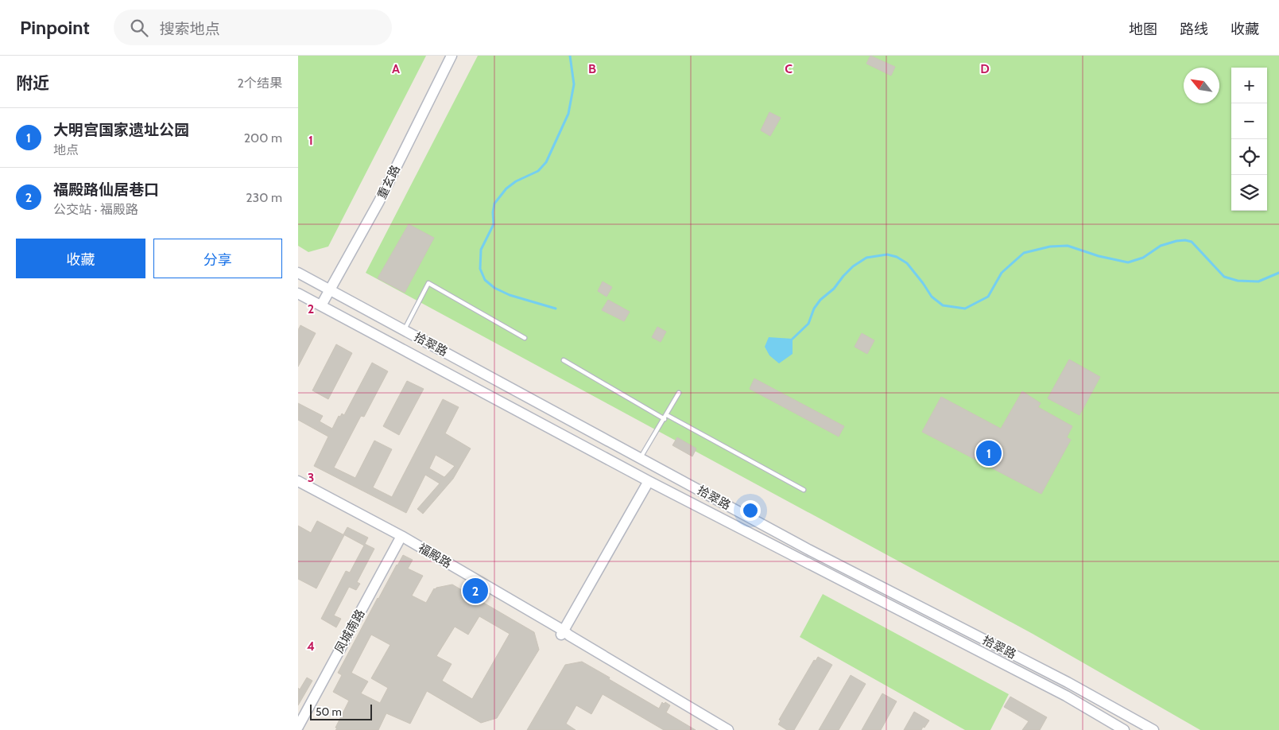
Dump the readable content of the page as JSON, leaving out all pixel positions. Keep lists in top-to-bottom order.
{
  "streets": {
    "main road": [
      "重玄路",
      "拾翠路",
      "福殿路",
      "凤城南路"
    ]
  },
  "crossings": [
    ["重玄路", "拾翠路"],
    ["福殿路", "凤城南路"]
  ],
  "scale_bar": "50 m",
  "north": "top left",
  "page": {
    "header": "Pinpoint",
    "search": "搜索地点",
    "nav": ["地图", "路线", "收藏"],
    "heading": ["附近", "2个结果"],
    "map_buttons": ["+", "−"],
    "list": [
      {
        "mark": "1",
        "name": "大明宫国家遗址公园",
        "note": "地点",
        "value": "200 m"
      },
      {
        "mark": "2",
        "name": "福殿路仙居巷口",
        "note": "公交站 · 福殿路",
        "value": "230 m"
      }
    ],
    "buttons": ["收藏", "分享"],
    "pins": ["1", "2"],
    "scale": "50 m"
  },
  "grid": {
    "columns": [
      "A",
      "B",
      "C",
      "D"
    ],
    "rows": [
      "1",
      "2",
      "3",
      "4"
    ]
  }
}
